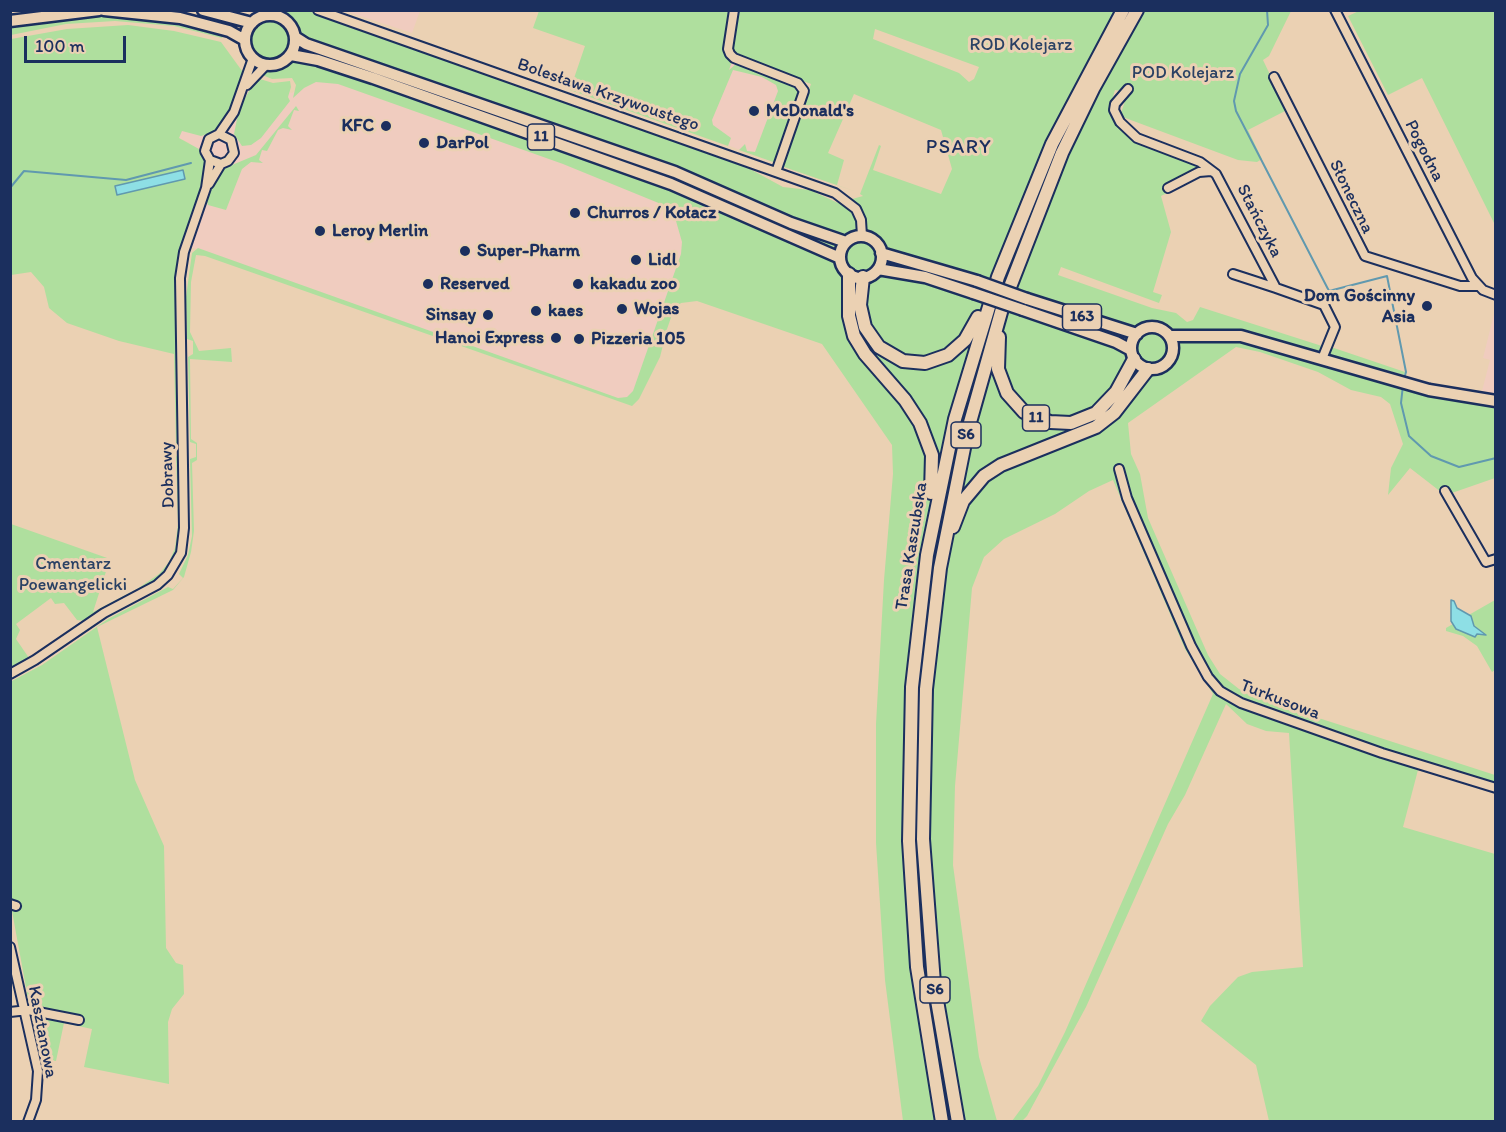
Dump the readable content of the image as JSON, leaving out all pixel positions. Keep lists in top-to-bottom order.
{
  "streets": {
    "highway": ["11", "S6", "Trasa Kaszubska"],
    "main road": ["163"],
    "street": [
      "Bolesława Krzywoustego",
      "Pogodna",
      "Słoneczna",
      "Stańczyka",
      "Dobrawy",
      "Turkusowa",
      "Kasztanowa"
    ]
  },
  "crossings": [
    ["Bolesława Krzywoustego", "11"],
    ["Bolesława Krzywoustego", "163"],
    ["11", "163"],
    ["11", "Trasa Kaszubska"],
    ["Pogodna", "Słoneczna"],
    ["Stańczyka", "163"]
  ],
  "districts": ["PSARY"],
  "parks": ["ROD Kolejarz", "POD Kolejarz", "Cmentarz Poewangelicki"],
  "places": [
    "McDonald's",
    "KFC",
    "DarPol",
    "Churros / Kołacz",
    "Leroy Merlin",
    "Super-Pharm",
    "Lidl",
    "Reserved",
    "kakadu zoo",
    "Dom Gościnny Asia",
    "Wojas",
    "kaes",
    "Sinsay",
    "Hanoi Express",
    "Pizzeria 105"
  ],
  "scale_bar": "100 m"
}
